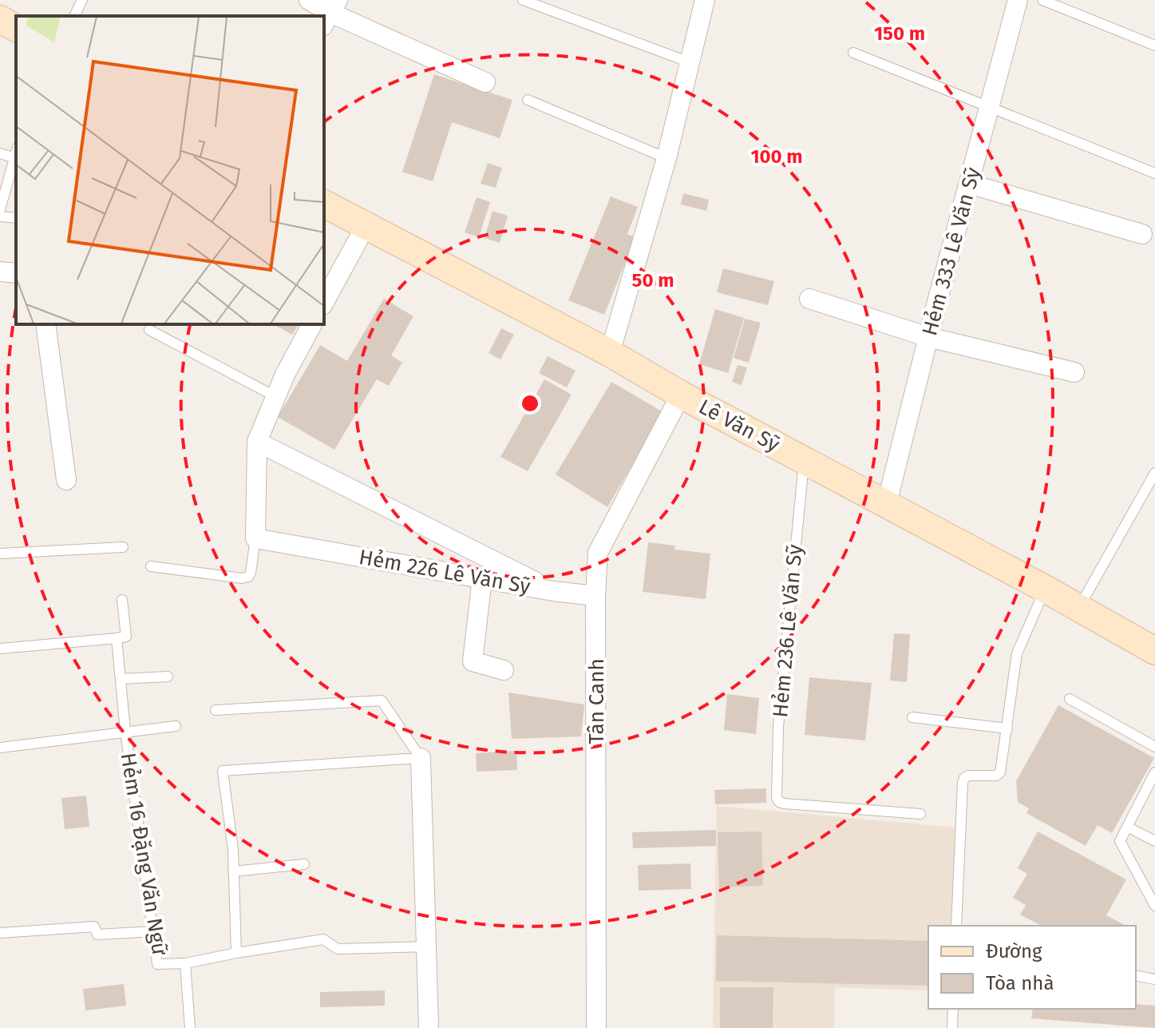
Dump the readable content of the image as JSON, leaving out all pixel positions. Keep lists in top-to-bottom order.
{
  "streets": {
    "main road": ["Lê Văn Sỹ"],
    "street": ["Hẻm 333 Lê Văn Sỹ", "Hẻm 226 Lê Văn Sỹ", "Tân Canh"],
    "lane": ["Hẻm 236 Lê Văn Sỹ", "Hẻm 16 Đặng Văn Ngữ"]
  },
  "crossings": [
    ["Hẻm 333 Lê Văn Sỹ", "Lê Văn Sỹ"],
    ["Lê Văn Sỹ", "Hẻm 236 Lê Văn Sỹ"],
    ["Lê Văn Sỹ", "Tân Canh"]
  ],
  "legend": ["Đường", "Tòa nhà"],
  "rings": ["150 m", "100 m", "50 m"]
}
